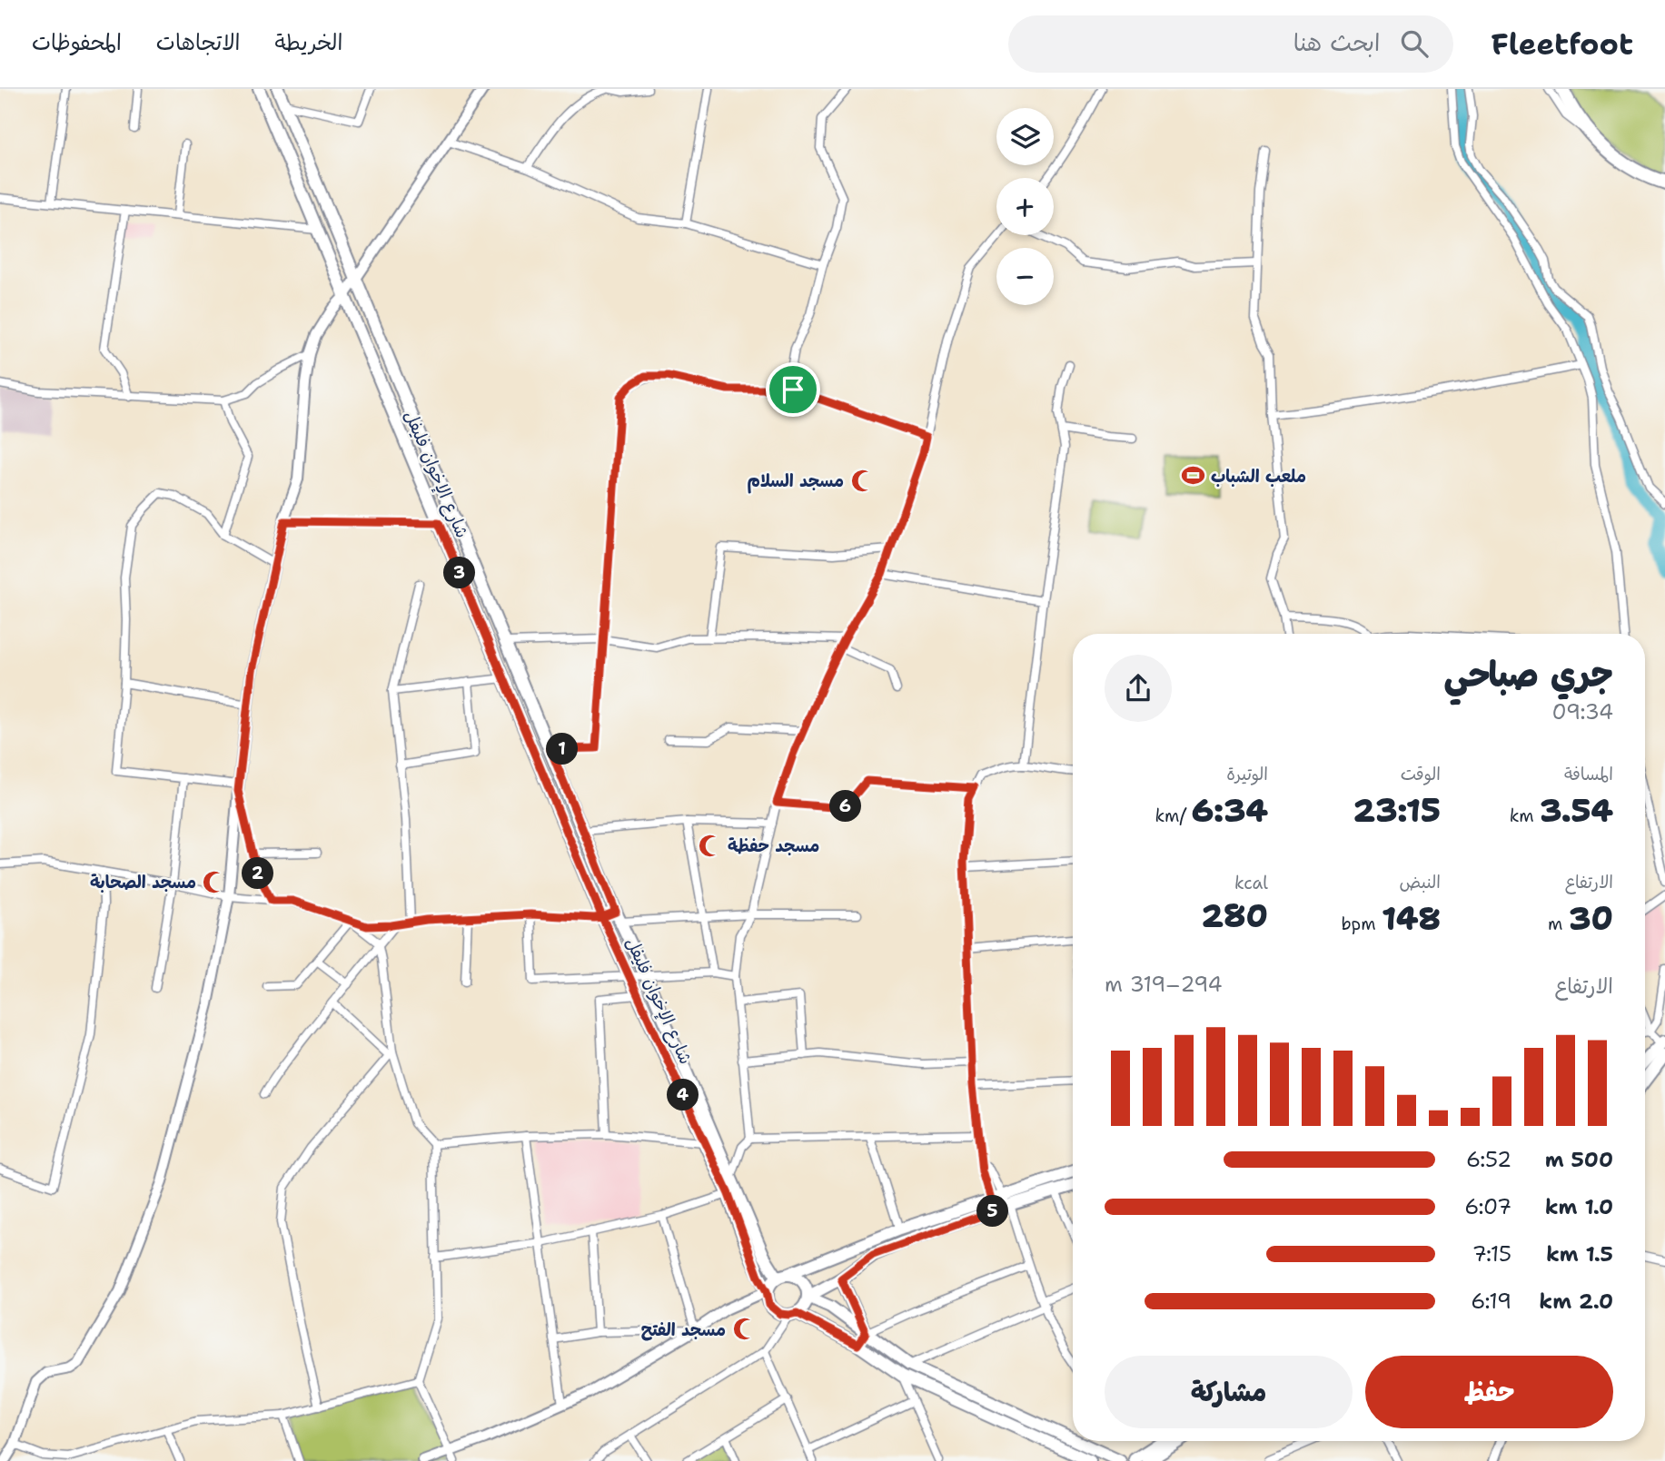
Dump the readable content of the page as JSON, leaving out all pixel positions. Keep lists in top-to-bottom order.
{
  "streets": {
    "main road": ["شارع الإخوان فليفل"]
  },
  "places": {
    "sports": ["ملعب الشباب"],
    "mosque": [
      "مسجد السلام",
      "مسجد حفظة",
      "مسجد الصحابة",
      "مسجد الفتح"
    ]
  },
  "page": {
    "header": "Fleetfoot",
    "search": "ابحث هنا",
    "nav": ["الخريطة", "الاتجاهات", "المحفوظات"],
    "map_buttons": ["+", "−"],
    "pins": [
      "3",
      "1",
      "6",
      "2",
      "4",
      "5"
    ],
    "heading": ["جري صباحي", "09:34"],
    "stats": [
      ["المسافة", "3.54 km"],
      ["الوقت", "23:15"],
      ["الوتيرة", "6:34 /km"],
      ["الارتفاع", "30 m"],
      ["النبض", "148 bpm"],
      ["kcal", "280"]
    ],
    "chart": ["الارتفاع", "294–319 m"],
    "list": [
      {
        "name": "500 m",
        "note": "6:52"
      },
      {
        "name": "1.0 km",
        "note": "6:07"
      },
      {
        "name": "1.5 km",
        "note": "7:15"
      },
      {
        "name": "2.0 km",
        "note": "6:19"
      }
    ],
    "buttons": ["حفظ", "مشاركة"]
  }
}
